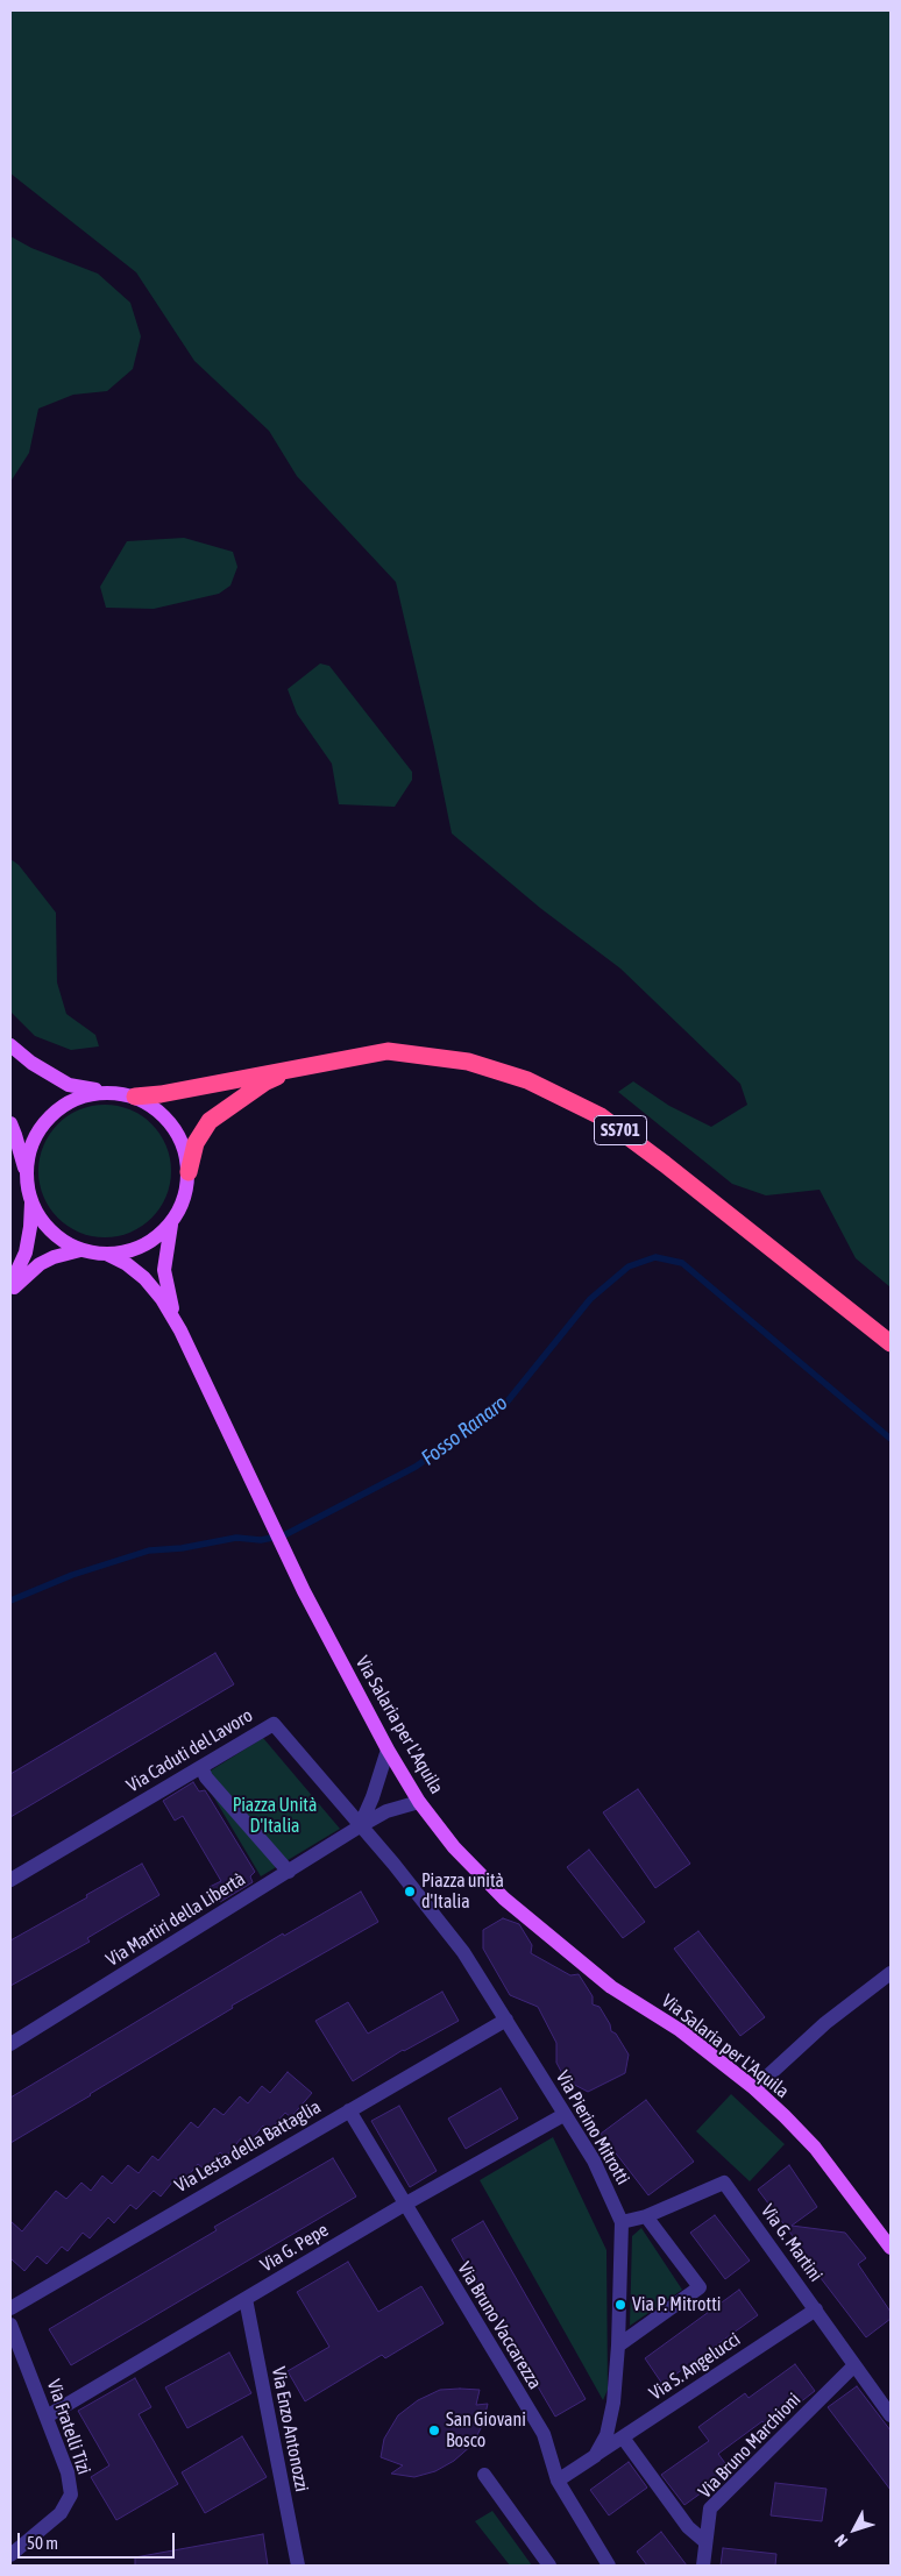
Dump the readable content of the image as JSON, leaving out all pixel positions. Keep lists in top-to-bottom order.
{
  "streets": {
    "highway": ["SS701"],
    "main road": ["Via Salaria per L'Aquila"],
    "street": [
      "Via Caduti del Lavoro",
      "Via Martiri della Libertà",
      "Via Pierino Mitrotti",
      "Via Lesta della Battaglia",
      "Via G. Martini",
      "Via G. Pepe",
      "Via Bruno Vaccarezza",
      "Via S. Angelucci",
      "Via Fratelli Tizi",
      "Via Enzo Antonozzi",
      "Via Bruno Marchioni"
    ]
  },
  "crossings": [
    ["SS701", "Via Salaria per L'Aquila"],
    ["Via Caduti del Lavoro", "Via Martiri della Libertà"],
    ["Via Caduti del Lavoro", "Via Pierino Mitrotti"],
    ["Via Martiri della Libertà", "Via Pierino Mitrotti"],
    ["Via Pierino Mitrotti", "Via Lesta della Battaglia"],
    ["Via Pierino Mitrotti", "Via G. Martini"],
    ["Via Pierino Mitrotti", "Via G. Pepe"],
    ["Via Pierino Mitrotti", "Via Bruno Vaccarezza"],
    ["Via Pierino Mitrotti", "Via S. Angelucci"],
    ["Via Lesta della Battaglia", "Via Bruno Vaccarezza"],
    ["Via G. Martini", "Via S. Angelucci"],
    ["Via G. Martini", "Via Bruno Marchioni"],
    ["Via G. Pepe", "Via Bruno Vaccarezza"],
    ["Via G. Pepe", "Via Fratelli Tizi"],
    ["Via G. Pepe", "Via Enzo Antonozzi"]
  ],
  "water": ["Fosso Ranaro"],
  "parks": ["Piazza Unità D'Italia"],
  "places": ["Piazza unità d'Italia", "Via P. Mitrotti", "San Giovani Bosco"],
  "scale_bar": "50 m",
  "north": "bottom left"
}
